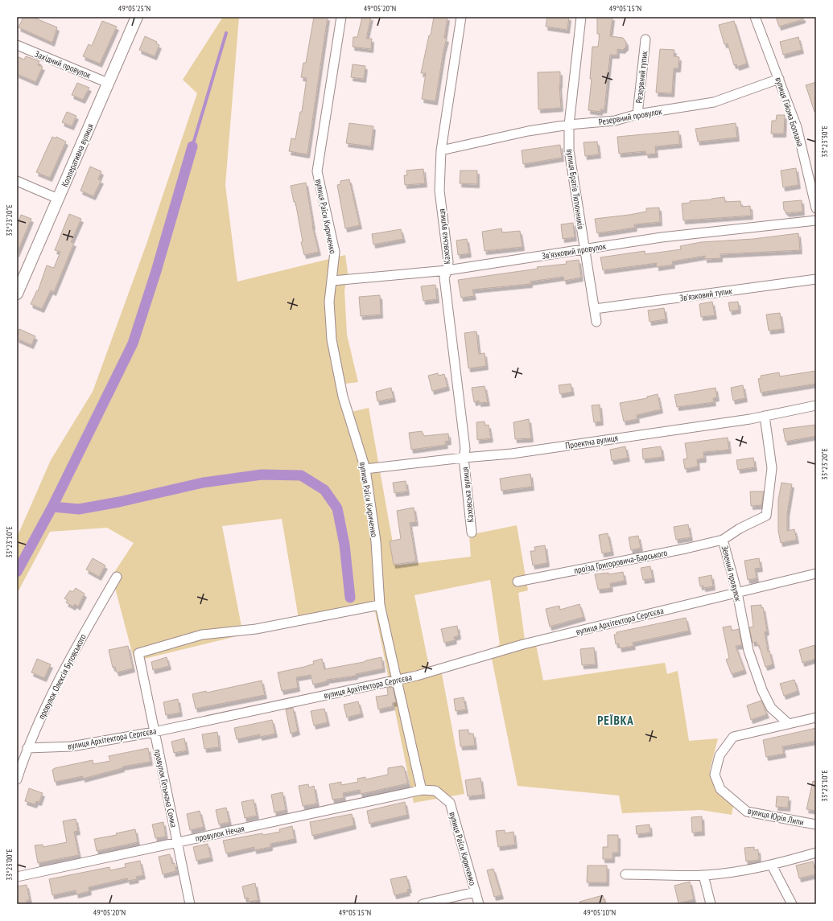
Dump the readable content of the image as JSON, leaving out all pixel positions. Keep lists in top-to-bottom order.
{
  "streets": {
    "street": [
      "Західний провулок",
      "Резервний тупик",
      "вулиця Гійома Боплана",
      "Резервний провулок",
      "Кооперативна вулиця",
      "вулиця Братів Тютюнників",
      "вулиця Раїси Кириченко",
      "Каховська вулиця",
      "Звʼязковий провулок",
      "Звʼязковий тупик",
      "Проектна вулиця",
      "проїзд Григоровича-Барського",
      "Зелений провулок",
      "вулиця Архітектора Сергєєва",
      "провулок Олексія Бутовського",
      "провулок Гетьмана Сомка",
      "вулиця Юрія Липи",
      "провулок Нечая"
    ]
  },
  "crossings": [
    ["Західний провулок", "Кооперативна вулиця"],
    ["Резервний тупик", "Резервний провулок"],
    ["вулиця Гійома Боплана", "Резервний провулок"],
    ["Резервний провулок", "вулиця Братів Тютюнників"],
    ["Резервний провулок", "Каховська вулиця"],
    ["вулиця Братів Тютюнників", "Звʼязковий провулок"],
    ["вулиця Братів Тютюнників", "Звʼязковий тупик"],
    ["вулиця Раїси Кириченко", "Звʼязковий провулок"],
    ["вулиця Раїси Кириченко", "Проектна вулиця"],
    ["вулиця Раїси Кириченко", "вулиця Архітектора Сергєєва"],
    ["вулиця Раїси Кириченко", "провулок Гетьмана Сомка"],
    ["вулиця Раїси Кириченко", "провулок Нечая"],
    ["Каховська вулиця", "Звʼязковий провулок"],
    ["Каховська вулиця", "Проектна вулиця"],
    ["Проектна вулиця", "Зелений провулок"],
    ["проїзд Григоровича-Барського", "Зелений провулок"],
    ["Зелений провулок", "вулиця Архітектора Сергєєва"],
    ["Зелений провулок", "вулиця Юрія Липи"],
    ["вулиця Архітектора Сергєєва", "провулок Олексія Бутовського"],
    ["вулиця Архітектора Сергєєва", "провулок Гетьмана Сомка"],
    ["провулок Гетьмана Сомка", "провулок Нечая"]
  ],
  "districts": ["РЕЇВКА"],
  "coordinates": [
    "49°05'25\"N",
    "49°05'20\"N",
    "49°05'15\"N",
    "33°23'30\"E",
    "33°23'20\"E",
    "33°23'10\"E",
    "33°23'00\"E",
    "49°05'10\"N"
  ]
}
